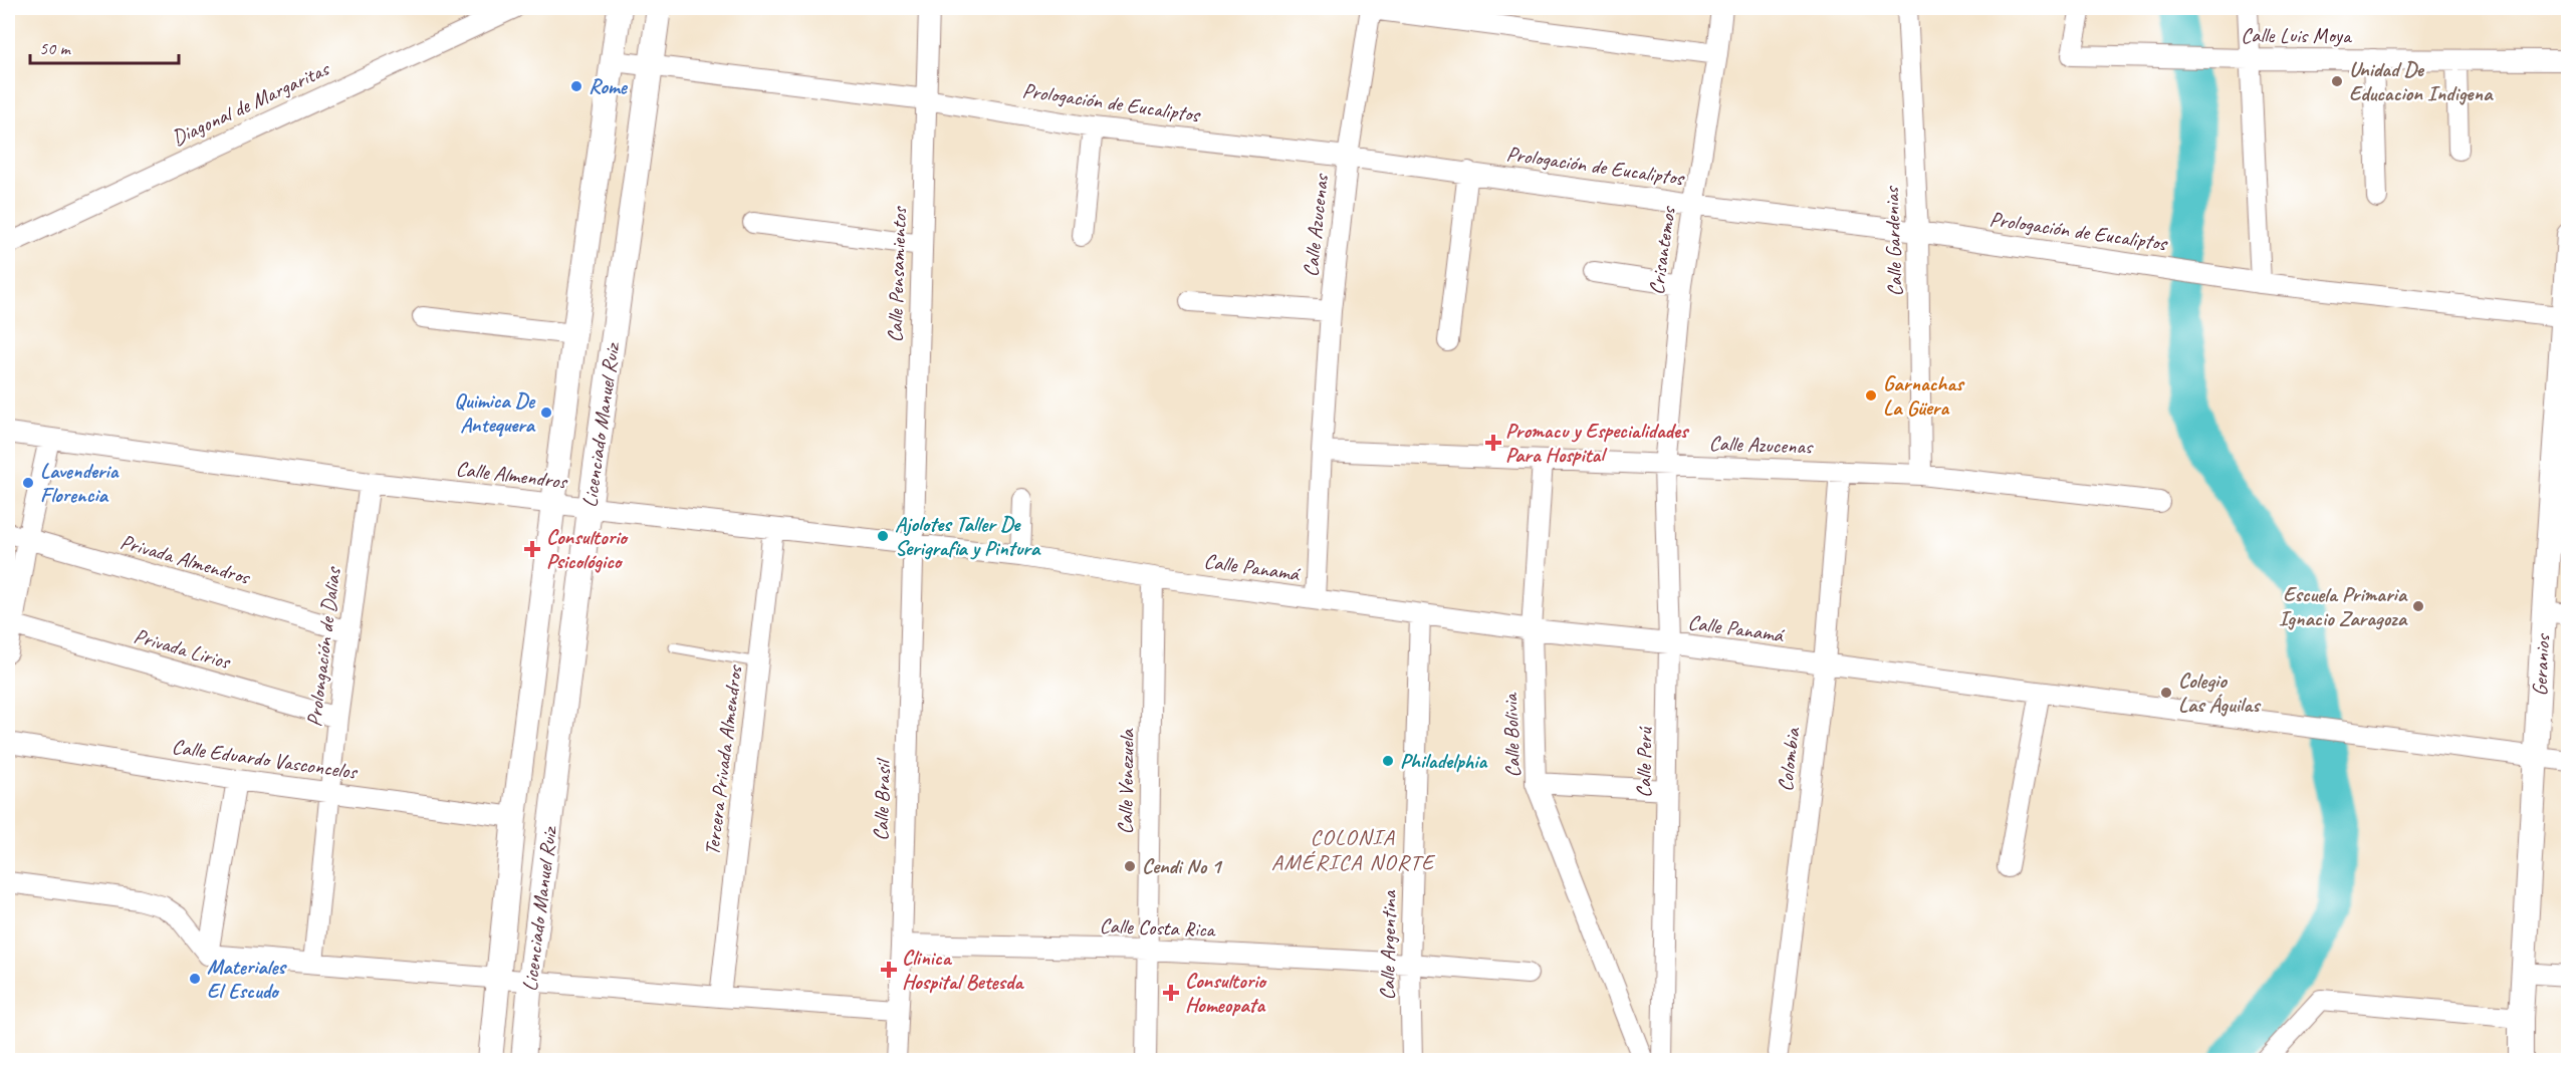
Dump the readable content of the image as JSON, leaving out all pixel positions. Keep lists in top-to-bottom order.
{
  "streets": {
    "street": [
      "Calle Luis Moya",
      "Prologación de Eucaliptos",
      "Diagonal de Margaritas",
      "Calle Azucenas",
      "Calle Gardenias",
      "Crisantemos",
      "Calle Pensamientos",
      "Licenciado Manuel Ruiz",
      "Calle Almendros",
      "Privada Almendros",
      "Calle Panamá",
      "Prolongación de Dalias",
      "Privada Lirios",
      "Geranios",
      "Calle Bolivia",
      "Calle Eduardo Vasconcelos",
      "Colombia",
      "Tercera Privada Almendros",
      "Calle Perú",
      "Calle Venezuela",
      "Calle Brasil",
      "Calle Costa Rica",
      "Calle Argentina"
    ]
  },
  "crossings": [
    ["Prologación de Eucaliptos", "Calle Azucenas"],
    ["Prologación de Eucaliptos", "Calle Gardenias"],
    ["Prologación de Eucaliptos", "Crisantemos"],
    ["Prologación de Eucaliptos", "Calle Pensamientos"],
    ["Prologación de Eucaliptos", "Licenciado Manuel Ruiz"],
    ["Prologación de Eucaliptos", "Geranios"],
    ["Calle Azucenas", "Calle Gardenias"],
    ["Calle Azucenas", "Crisantemos"],
    ["Calle Azucenas", "Calle Panamá"],
    ["Calle Azucenas", "Calle Bolivia"],
    ["Calle Azucenas", "Colombia"],
    ["Calle Azucenas", "Calle Perú"],
    ["Crisantemos", "Calle Perú"],
    ["Calle Pensamientos", "Calle Almendros"],
    ["Calle Pensamientos", "Calle Brasil"],
    ["Licenciado Manuel Ruiz", "Calle Almendros"],
    ["Licenciado Manuel Ruiz", "Calle Eduardo Vasconcelos"],
    ["Calle Almendros", "Calle Panamá"],
    ["Calle Almendros", "Prolongación de Dalias"],
    ["Calle Almendros", "Tercera Privada Almendros"],
    ["Calle Almendros", "Calle Venezuela"],
    ["Calle Almendros", "Calle Brasil"],
    ["Privada Almendros", "Prolongación de Dalias"],
    ["Calle Panamá", "Geranios"],
    ["Calle Panamá", "Calle Bolivia"],
    ["Calle Panamá", "Colombia"],
    ["Calle Panamá", "Calle Perú"],
    ["Calle Panamá", "Calle Venezuela"],
    ["Calle Panamá", "Calle Argentina"],
    ["Prolongación de Dalias", "Privada Lirios"],
    ["Prolongación de Dalias", "Calle Eduardo Vasconcelos"],
    ["Calle Venezuela", "Calle Costa Rica"],
    ["Calle Brasil", "Calle Costa Rica"],
    ["Calle Costa Rica", "Calle Argentina"]
  ],
  "districts": ["COLONIA AMÉRICA NORTE"],
  "places": {
    "other": [
      "Unidad De Educacion Indigena",
      "Rome",
      "Garnachas La Güera",
      "Quimica De Antequera",
      "Lavenderia Florencia",
      "Ajolotes Taller De Serigrafia y Pintura",
      "Escuela Primaria Ignacio Zaragoza",
      "Colegio Las Águilas",
      "Philadelphia",
      "Cendi No 1",
      "Materiales El Escudo"
    ],
    "health": [
      "Promacu y Especialidades Para Hospital",
      "Consultorio Psicológico",
      "Clinica Hospital Betesda",
      "Consultorio Homeopata"
    ]
  },
  "scale_bar": "50 m"
}
